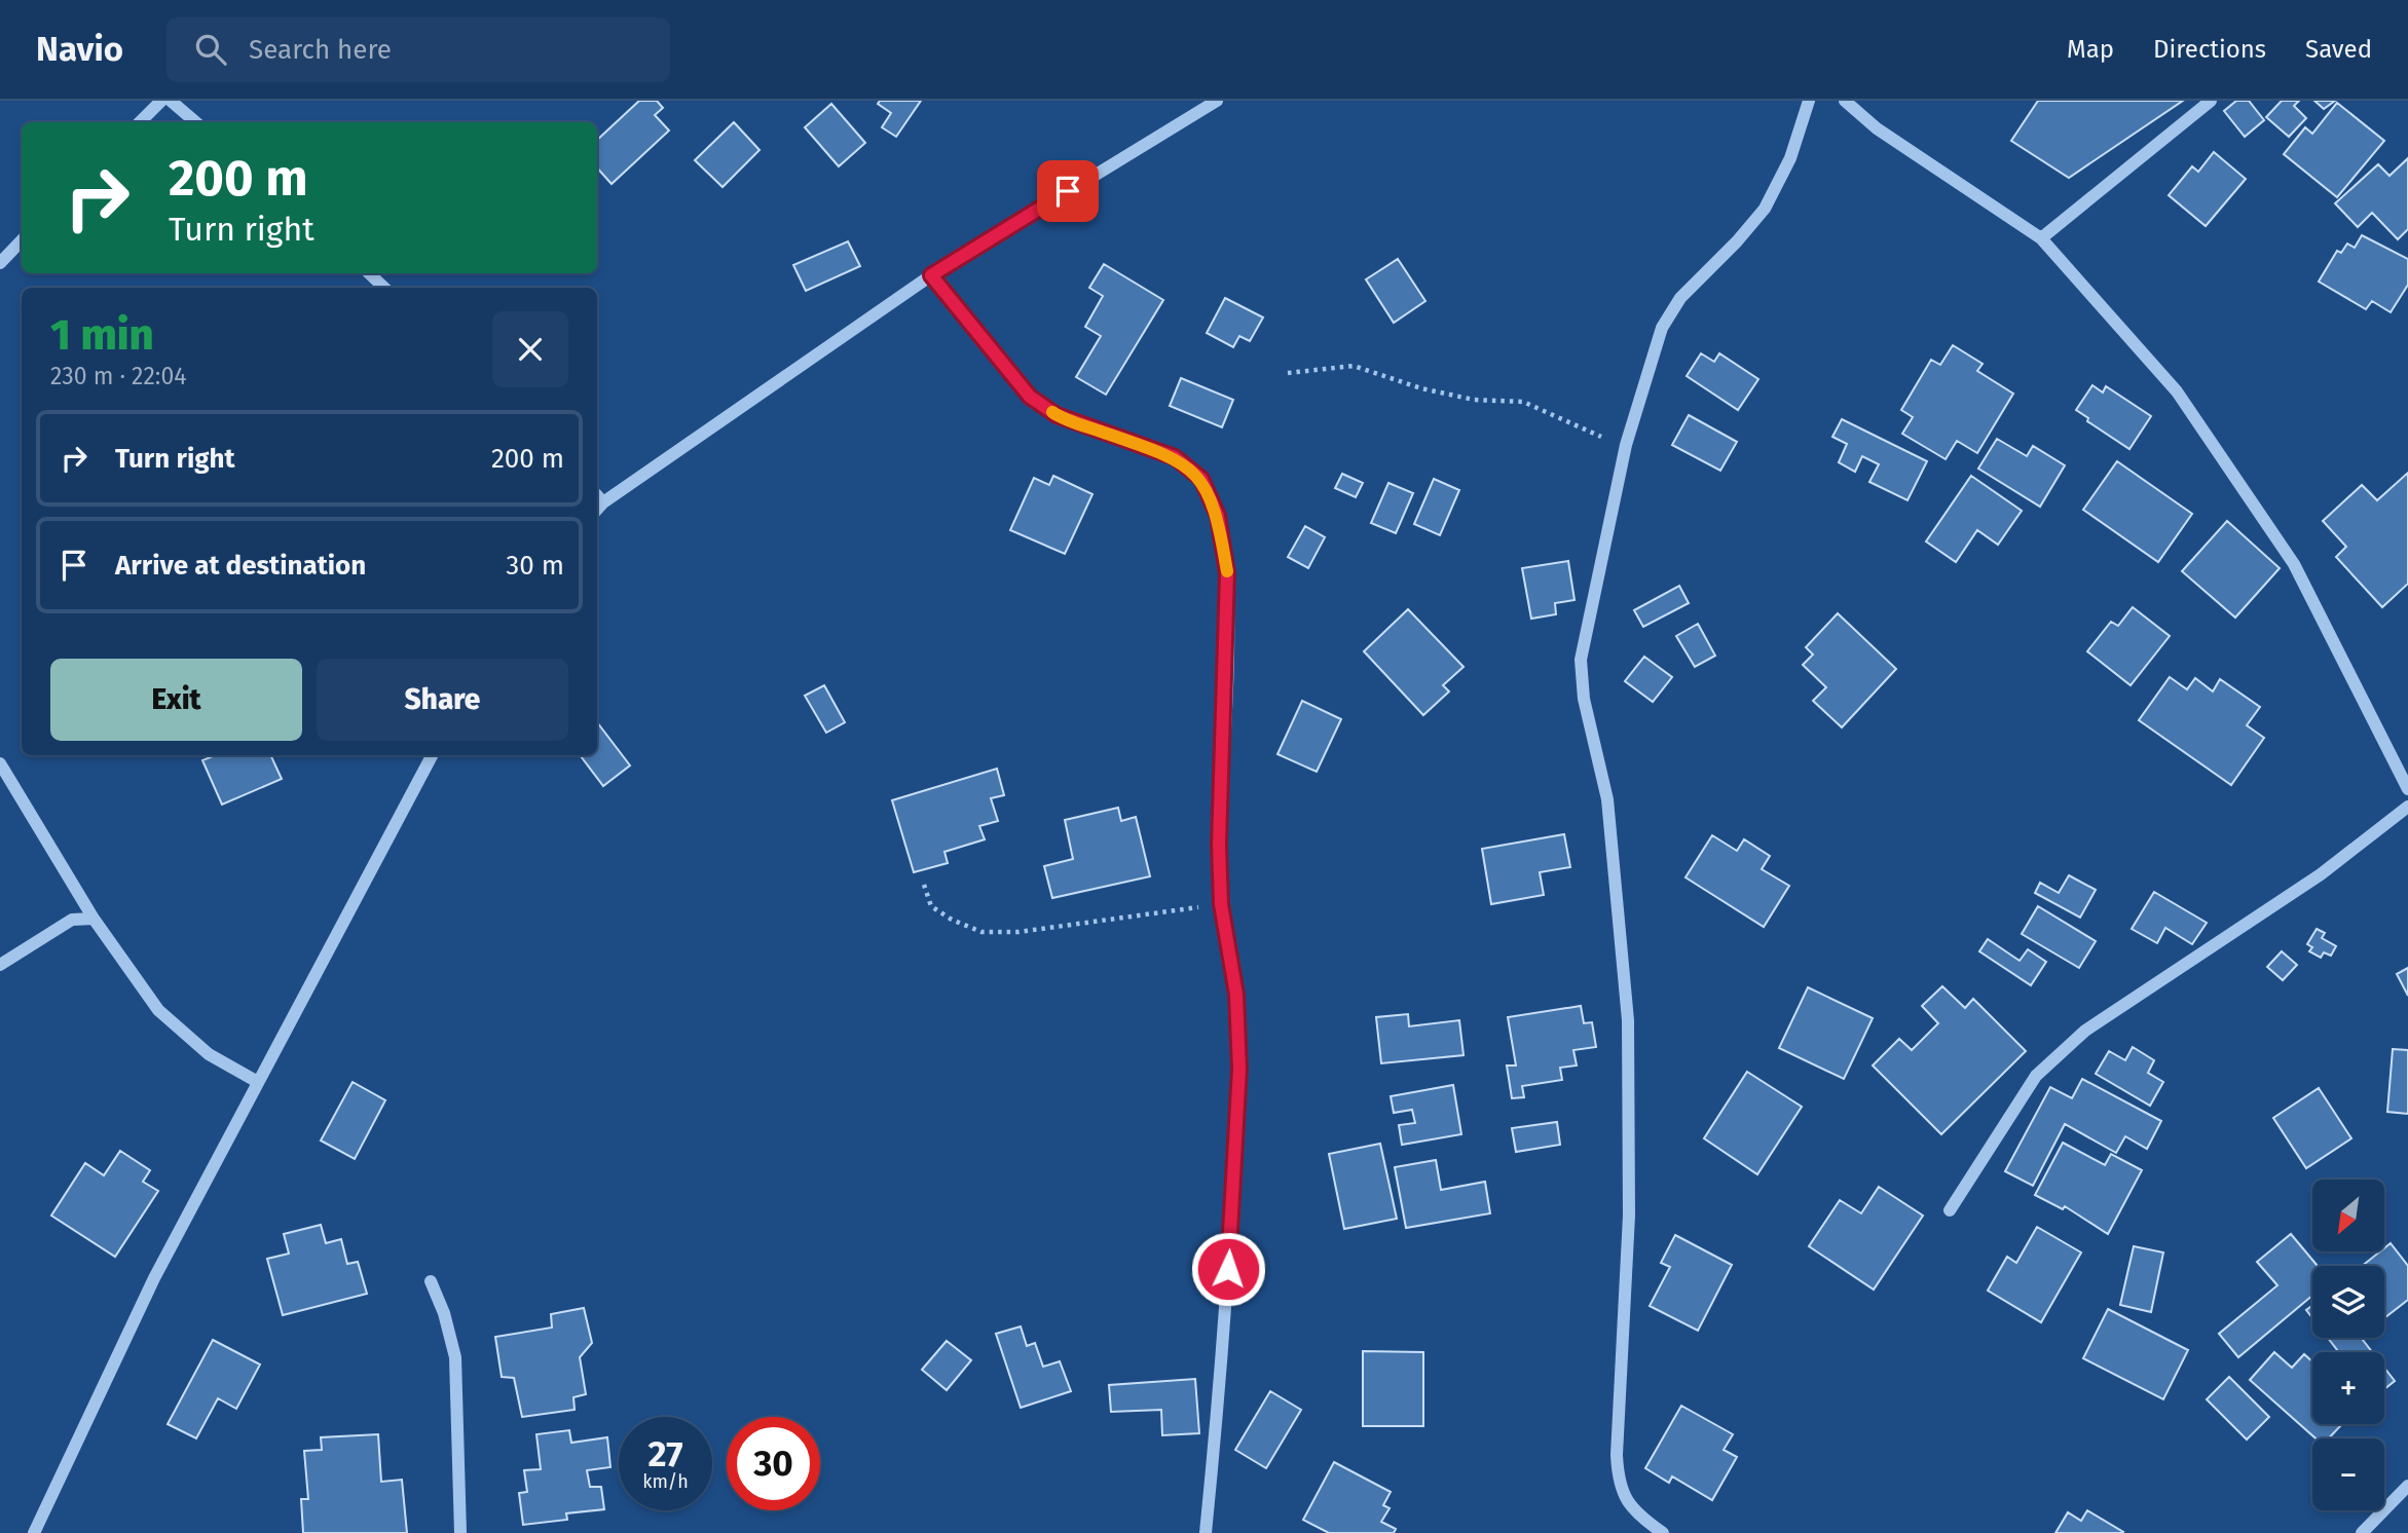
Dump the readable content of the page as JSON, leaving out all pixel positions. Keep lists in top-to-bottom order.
{
  "north": "bottom left",
  "page": {
    "header": "Navio",
    "search": "Search here",
    "nav": ["Map", "Directions", "Saved"],
    "turn": ["200 m", "Turn right"],
    "heading": ["1 min", "230 m · 22:04"],
    "list": [
      {
        "name": "Turn right",
        "value": "200 m"
      },
      {
        "name": "Arrive at destination",
        "value": "30 m"
      }
    ],
    "buttons": ["Exit", "Share"],
    "map_buttons": ["+", "−"],
    "speed": "27 km/h",
    "limit": "30"
  }
}
